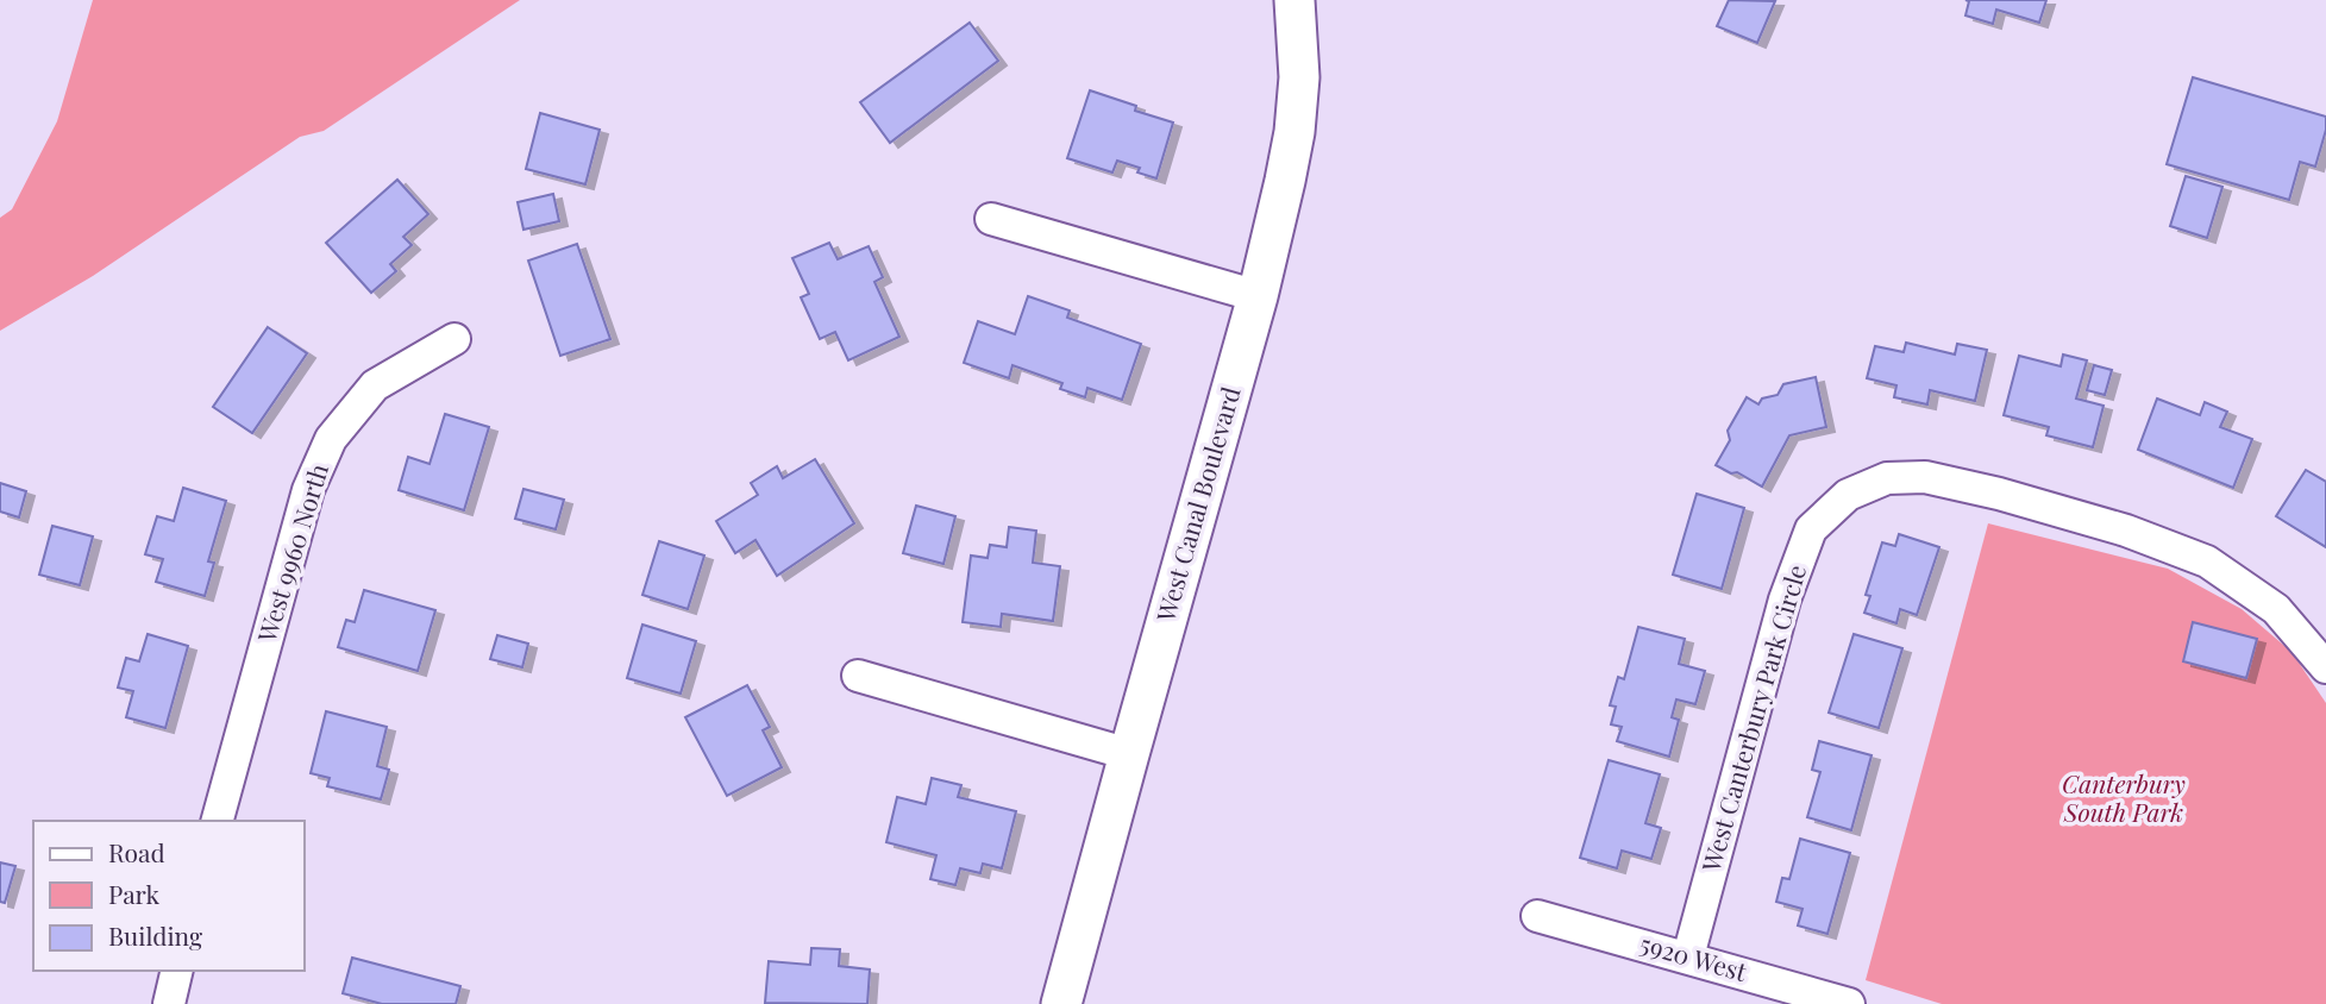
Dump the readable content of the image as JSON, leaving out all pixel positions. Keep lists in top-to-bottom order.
{
  "streets": {
    "street": [
      "West Canal Boulevard",
      "West 9960 North",
      "West Canterbury Park Circle",
      "5920 West"
    ]
  },
  "crossings": [
    ["West Canterbury Park Circle", "5920 West"]
  ],
  "parks": ["Canterbury South Park"],
  "legend": ["Road", "Park", "Building"]
}
